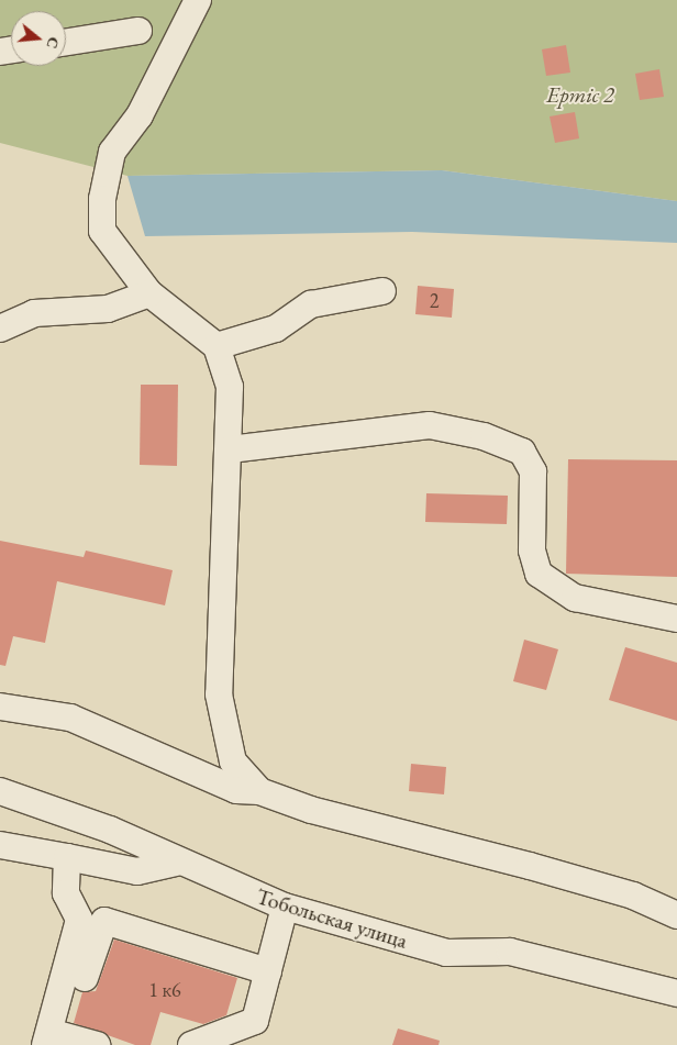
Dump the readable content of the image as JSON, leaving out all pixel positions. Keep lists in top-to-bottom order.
{
  "streets": {
    "street": ["Тобольская улица"]
  },
  "parks": ["Ертіс 2"],
  "house_numbers": ["2", "1 к6"],
  "north": "right"
}
